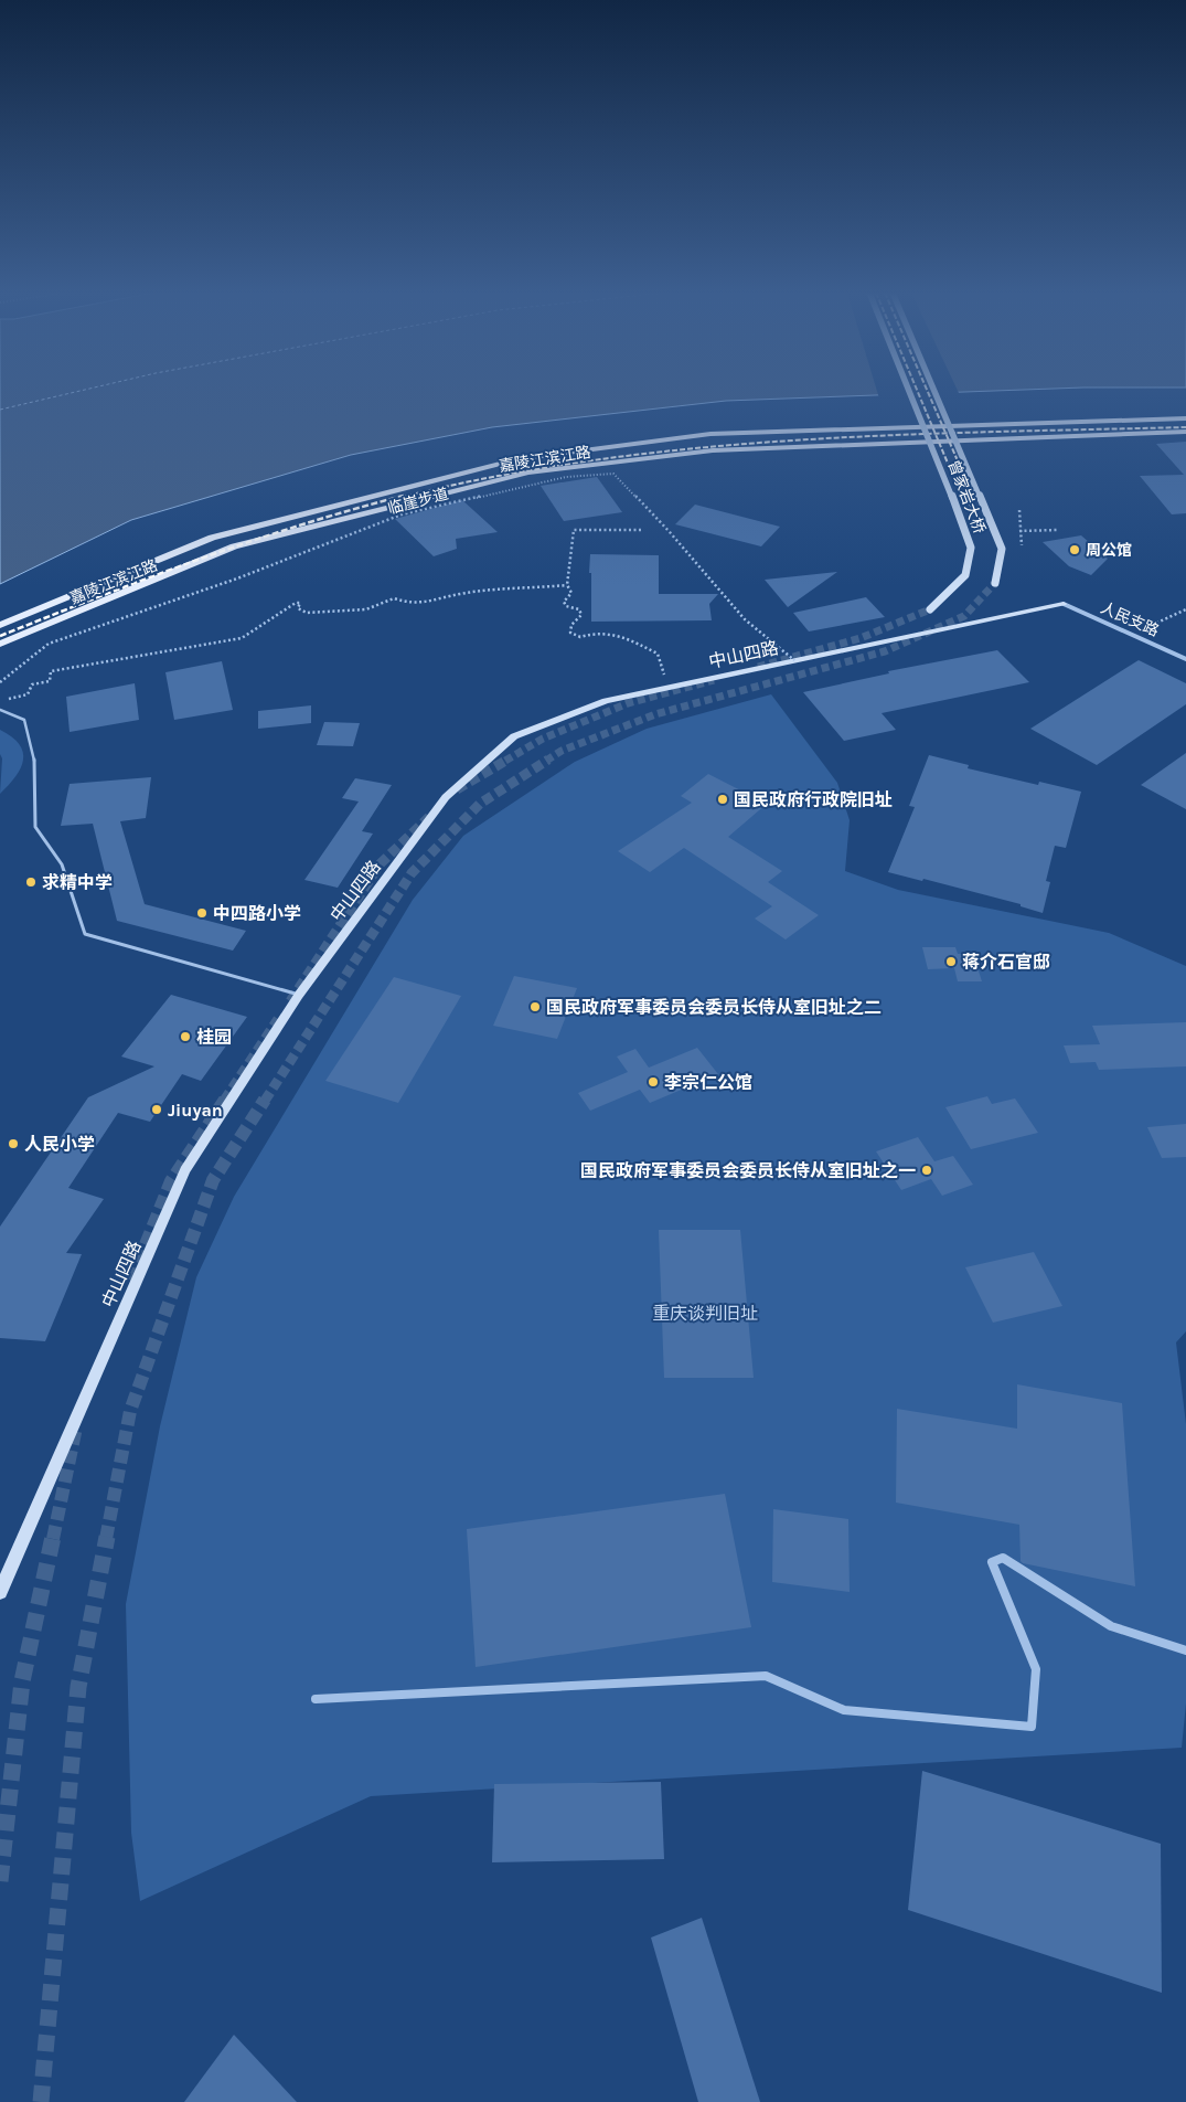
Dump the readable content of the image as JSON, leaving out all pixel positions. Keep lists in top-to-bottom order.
{
  "streets": {
    "main road": ["嘉陵江滨江路", "曾家岩大桥", "中山四路"],
    "street": ["人民支路"],
    "path": ["临崖步道"]
  },
  "crossings": [
    ["临崖步道", "中山四路"],
    ["人民支路", "中山四路"]
  ],
  "parks": ["重庆谈判旧址"],
  "places": [
    "周公馆",
    "国民政府行政院旧址",
    "求精中学",
    "中四路小学",
    "蒋介石官邸",
    "国民政府军事委员会委员长侍从室旧址之二",
    "桂园",
    "李宗仁公馆",
    "Jiuyan",
    "人民小学",
    "国民政府军事委员会委员长侍从室旧址之一"
  ]
}
